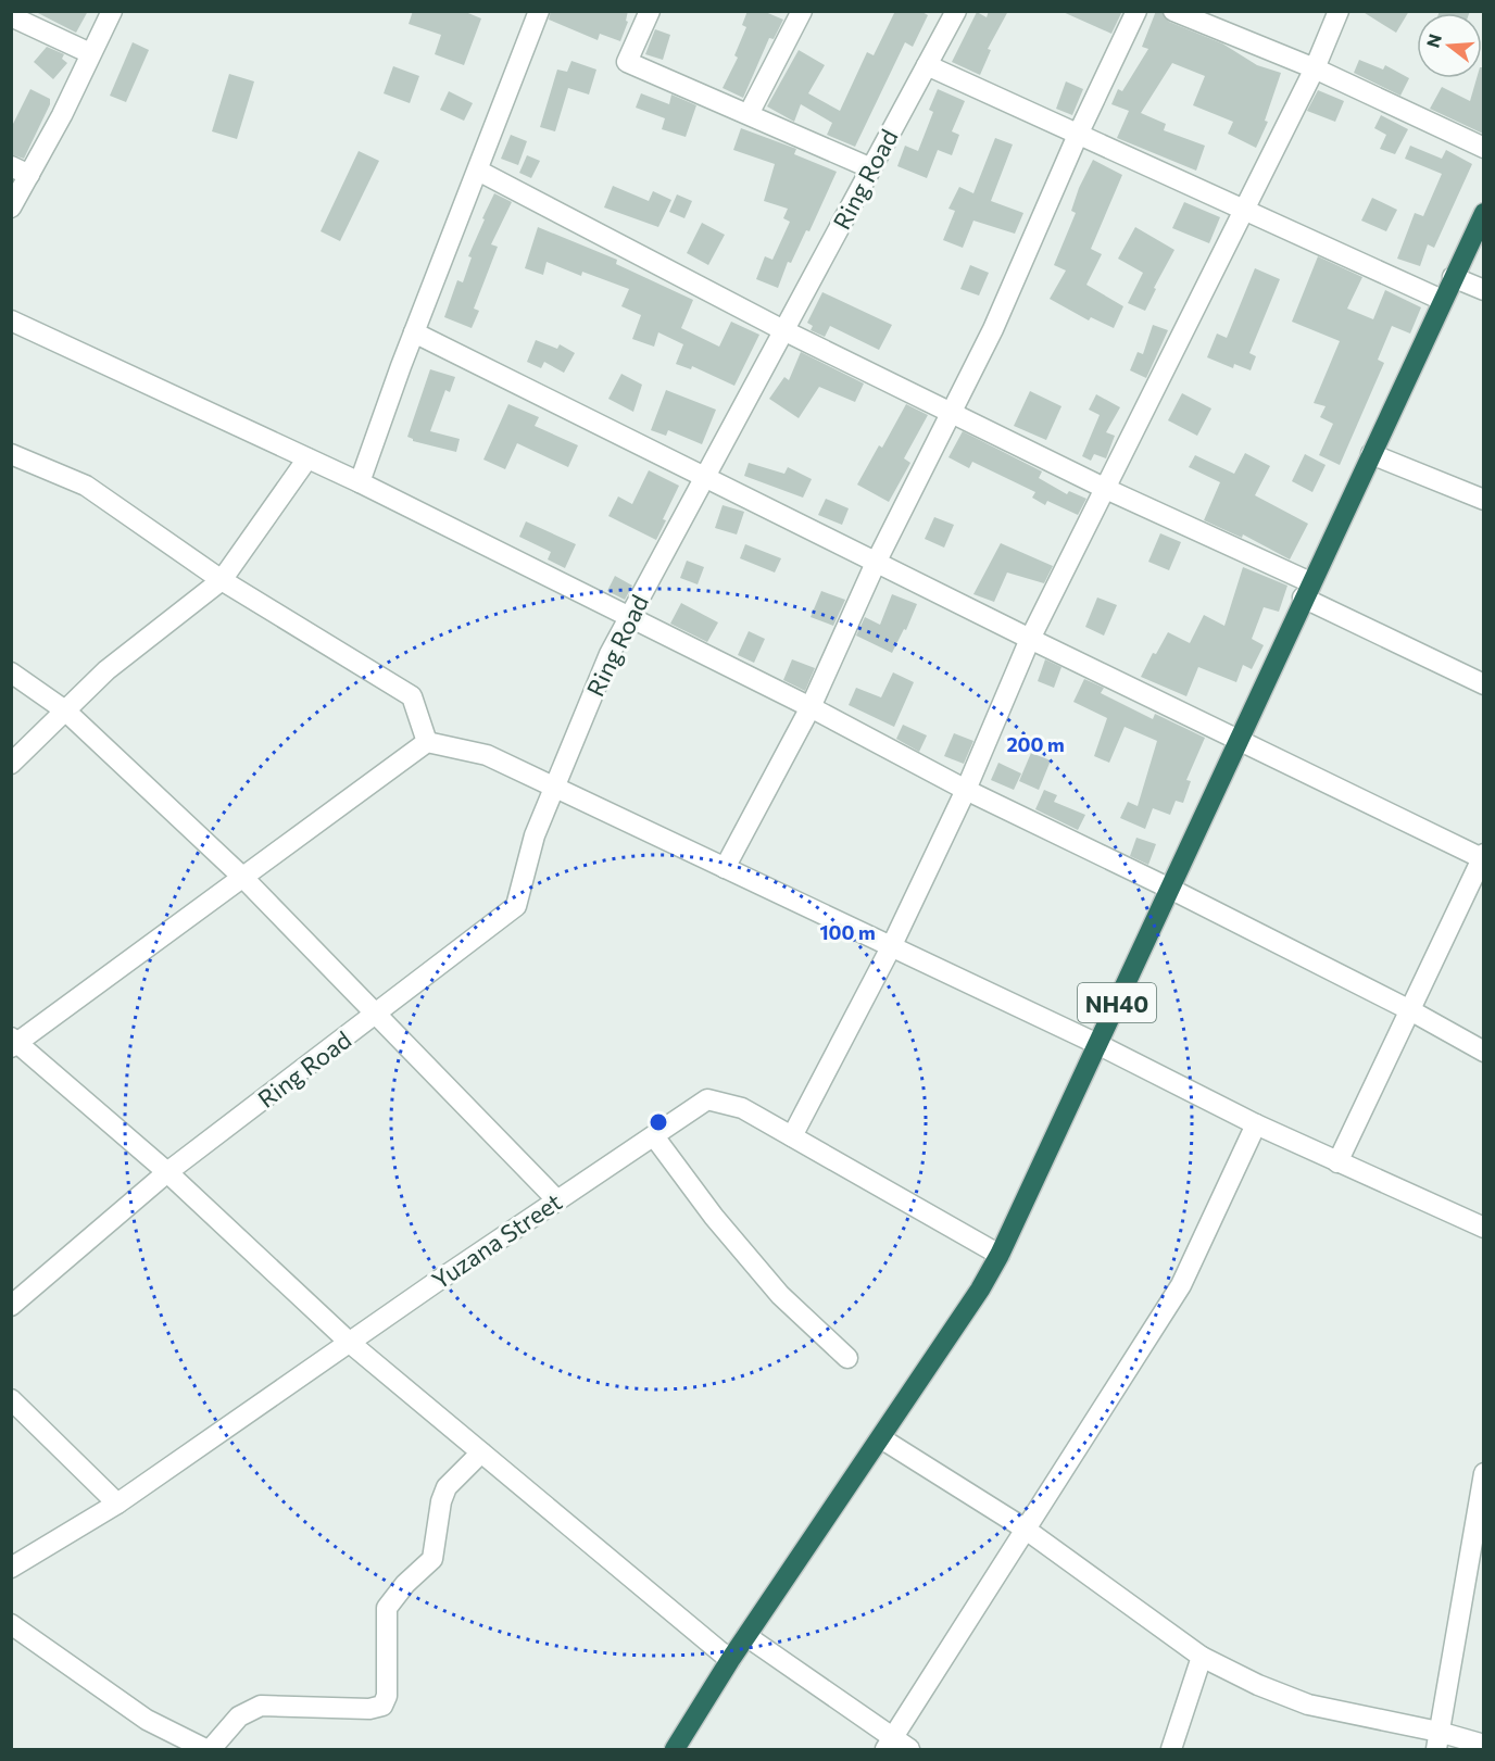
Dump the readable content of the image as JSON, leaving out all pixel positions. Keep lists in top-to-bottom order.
{
  "streets": {
    "highway": ["NH40"],
    "street": ["Ring Road", "Yuzana Street"]
  },
  "crossings": [
    ["NH40", "Yuzana Street"]
  ],
  "north": "left",
  "rings": ["200 m", "100 m"]
}
